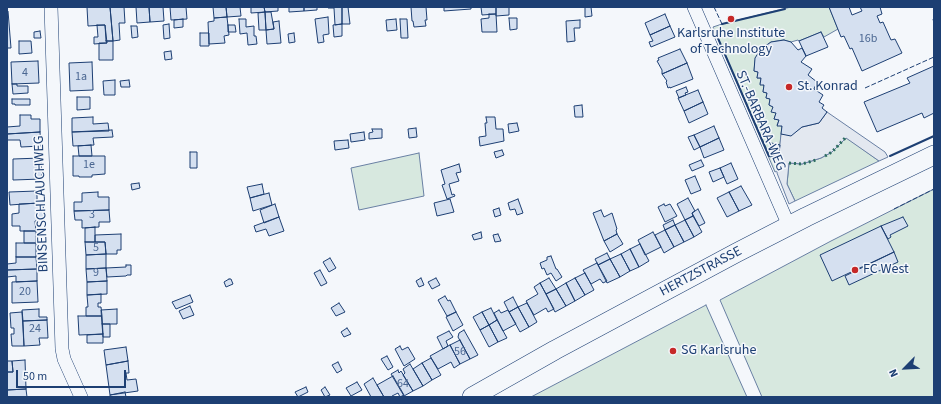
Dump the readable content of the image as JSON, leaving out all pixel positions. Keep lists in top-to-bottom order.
{
  "streets": {
    "main road": ["HERTZSTRASSE"],
    "street": ["ST.-BARBARA-WEG", "BINSENSCHLAUCHWEG"]
  },
  "crossings": [
    ["ST.-BARBARA-WEG", "HERTZSTRASSE"]
  ],
  "places": [
    "Karlsruhe Institute of Technology",
    "St. Konrad",
    "FC West",
    "SG Karlsruhe"
  ],
  "house_numbers": [
    "16b",
    "4",
    "1a",
    "1e",
    "3",
    "5",
    "9",
    "20",
    "24",
    "56",
    "64"
  ],
  "scale_bar": "50 m",
  "north": "bottom left"
}
